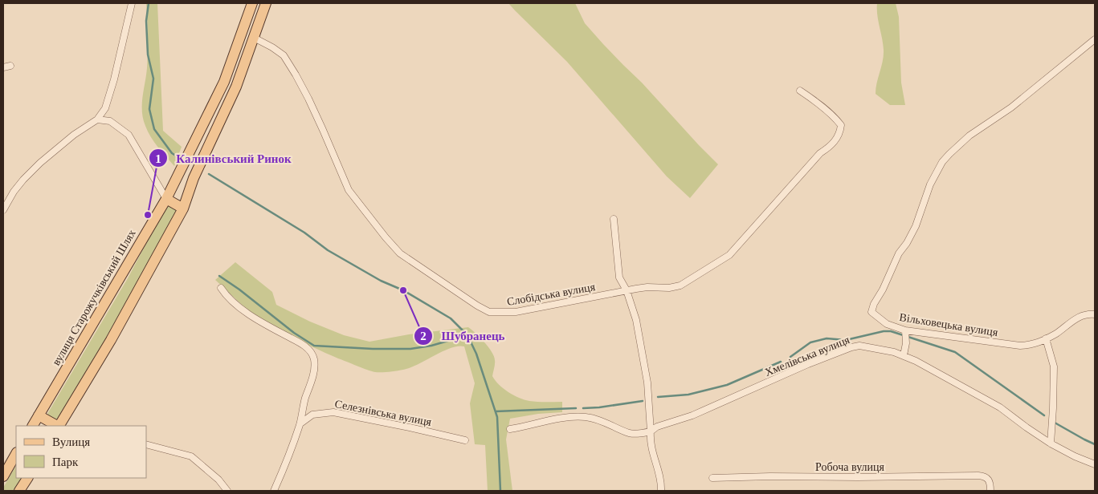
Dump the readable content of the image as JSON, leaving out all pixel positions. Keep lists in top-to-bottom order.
{
  "streets": {
    "main road": ["вулиця Старожучківський Шлях"],
    "street": [
      "Слобідська вулиця",
      "Вільховецька вулиця",
      "Хмелівська вулиця",
      "Селезнівська вулиця",
      "Робоча вулиця"
    ]
  },
  "places": ["Калинівський Ринок", "Шубранець"],
  "legend": ["Вулиця", "Парк"]
}
